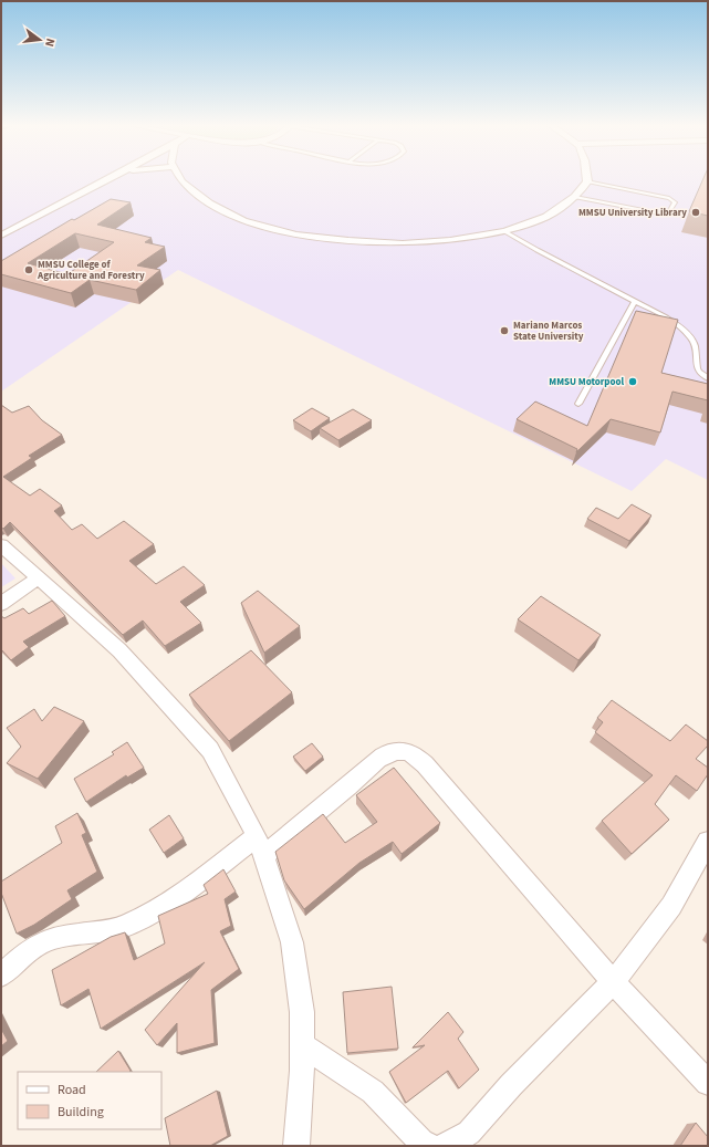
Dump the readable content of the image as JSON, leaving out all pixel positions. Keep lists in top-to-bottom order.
{
  "places": [
    "MMSU University Library",
    "MMSU College of Agriculture and Forestry",
    "Mariano Marcos State University",
    "MMSU Motorpool"
  ],
  "legend": ["Road", "Building"],
  "north": "right"
}
